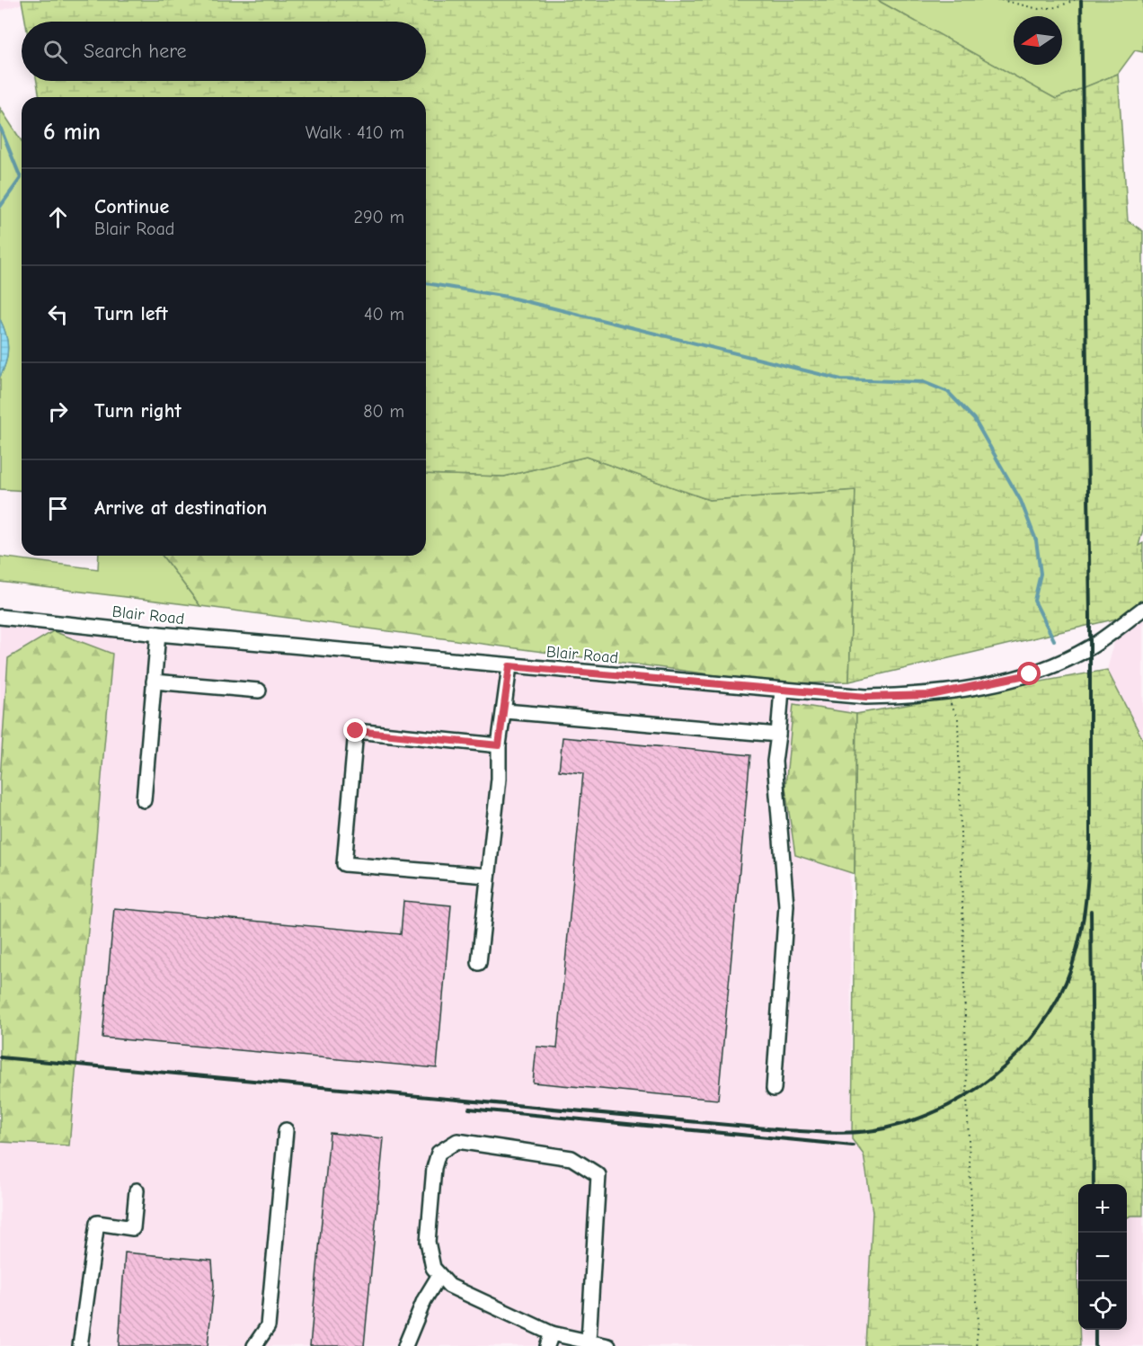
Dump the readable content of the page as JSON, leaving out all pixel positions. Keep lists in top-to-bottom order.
{
  "streets": {
    "street": ["Blair Road"]
  },
  "north": "left",
  "page": {
    "search": "Search here",
    "heading": ["6 min", "Walk · 410 m"],
    "list": [
      ["Continue", "Blair Road", "290 m"],
      ["Turn left", "40 m"],
      ["Turn right", "80 m"],
      "Arrive at destination"
    ],
    "map_buttons": ["+", "−"]
  }
}
